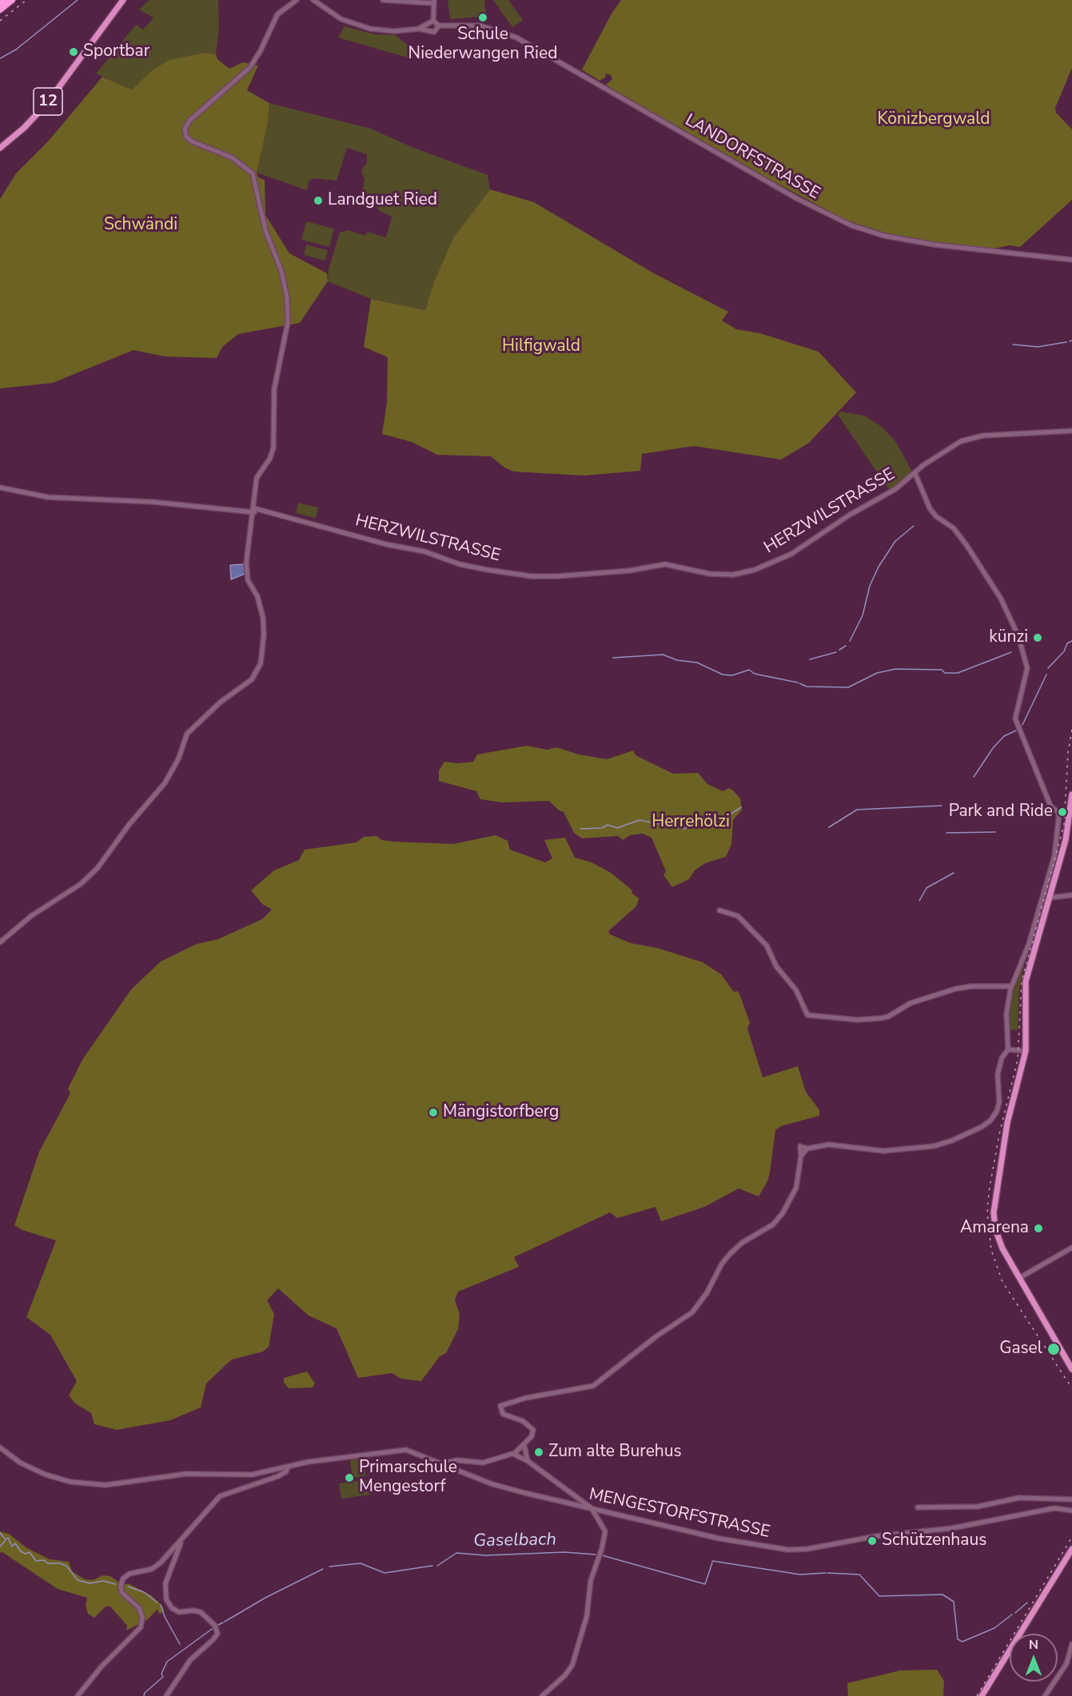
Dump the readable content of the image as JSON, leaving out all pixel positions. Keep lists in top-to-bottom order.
{
  "streets": {
    "main road": ["12"],
    "street": ["LANDORFSTRASSE", "HERZWILSTRASSE", "MENGESTORFSTRASSE"]
  },
  "water": ["Gaselbach"],
  "parks": [
    "Könizbergwald",
    "Schwändi",
    "Hilfigwald",
    "Herrehölzi"
  ],
  "places": [
    "Schule Niederwangen Ried",
    "Sportbar",
    "Landguet Ried",
    "künzi",
    "Park and Ride",
    "Mängistorfberg",
    "Amarena",
    "Gasel",
    "Zum alte Burehus",
    "Primarschule Mengestorf",
    "Schützenhaus"
  ],
  "north": "top"
}
